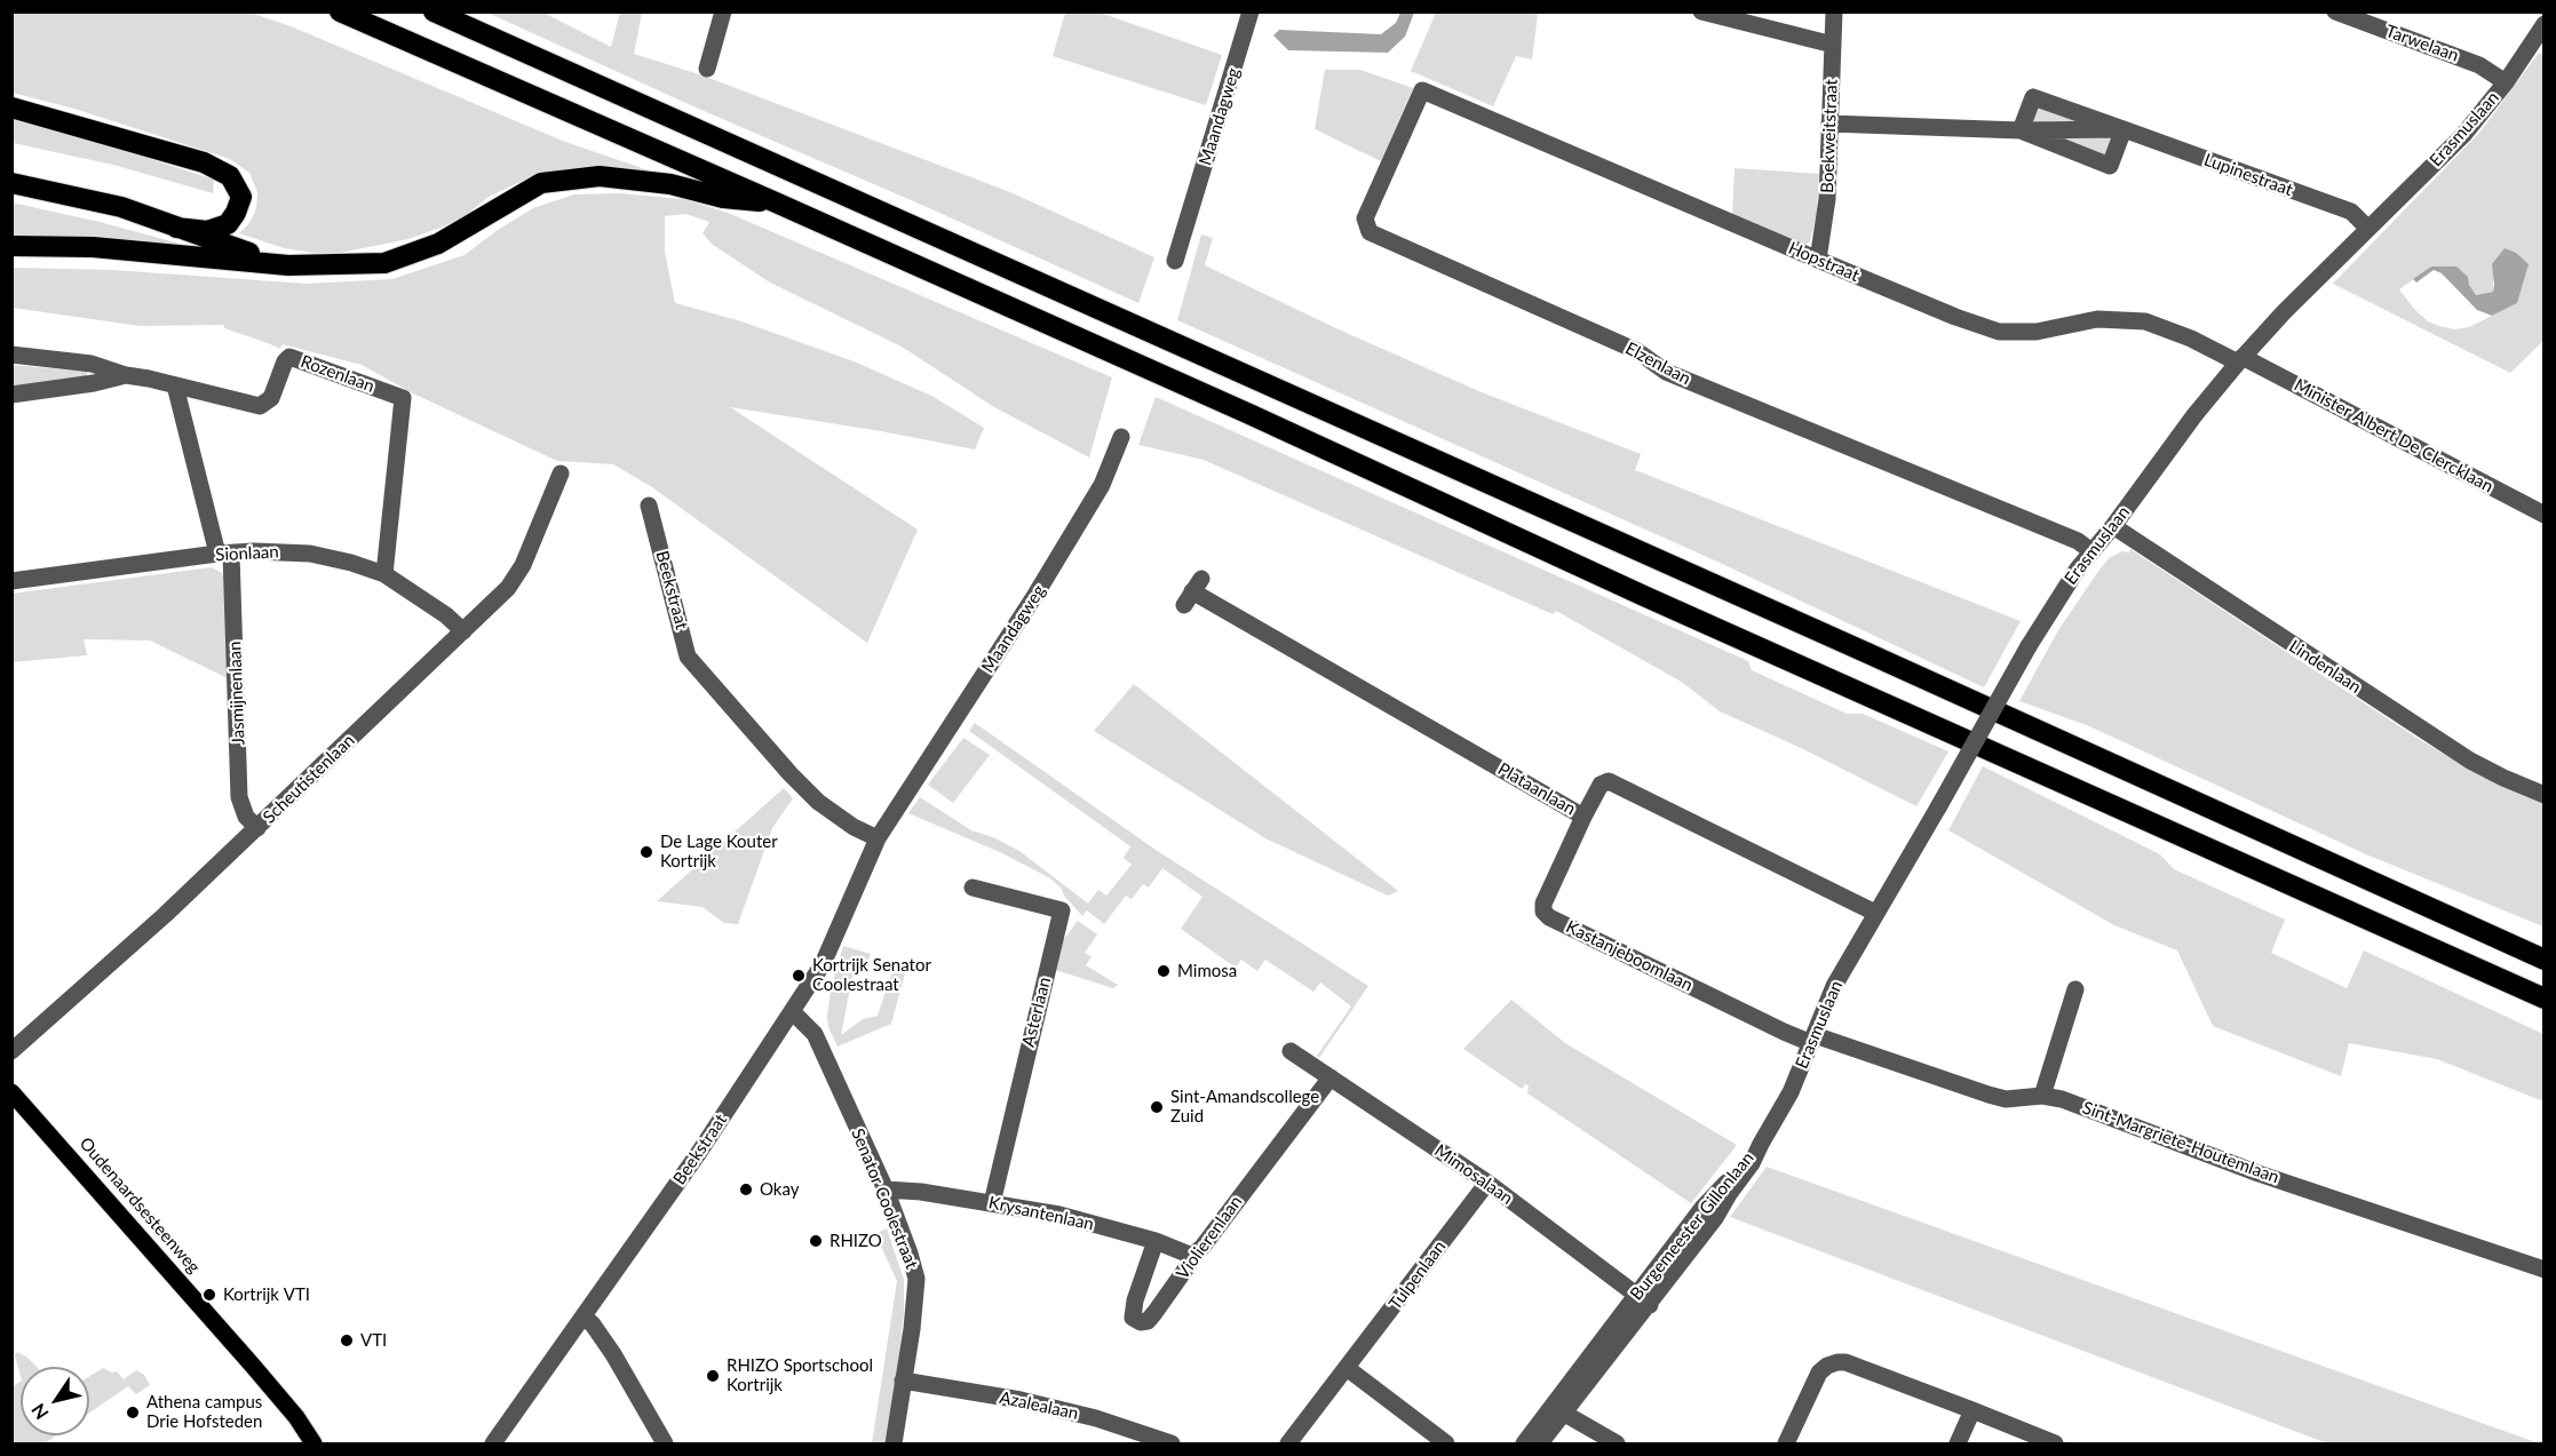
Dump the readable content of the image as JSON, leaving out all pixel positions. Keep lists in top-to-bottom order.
{
  "streets": {
    "main road": ["Oudenaardsesteenweg"],
    "street": [
      "Tarwelaan",
      "Maandagweg",
      "Erasmuslaan",
      "Boekweitstraat",
      "Lupinestraat",
      "Hopstraat",
      "Elzenlaan",
      "Rozenlaan",
      "Minister Albert De Clercklaan",
      "Sionlaan",
      "Beekstraat",
      "Lindenlaan",
      "Jasmijnenlaan",
      "Scheutistenlaan",
      "Plataanlaan",
      "Kastanjeboomlaan",
      "Asterlaan",
      "Sint-Margriete-Houtemlaan",
      "Mimosalaan",
      "Senator Coolestraat",
      "Krysantenlaan",
      "Burgemeester Gillonlaan",
      "Violierenlaan",
      "Tulpenlaan",
      "Azalealaan"
    ]
  },
  "crossings": [
    ["Tarwelaan", "Erasmuslaan"],
    ["Maandagweg", "Beekstraat"],
    ["Erasmuslaan", "Lupinestraat"],
    ["Erasmuslaan", "Hopstraat"],
    ["Erasmuslaan", "Elzenlaan"],
    ["Erasmuslaan", "Minister Albert De Clercklaan"],
    ["Erasmuslaan", "Lindenlaan"],
    ["Erasmuslaan", "Plataanlaan"],
    ["Erasmuslaan", "Kastanjeboomlaan"],
    ["Erasmuslaan", "Sint-Margriete-Houtemlaan"],
    ["Erasmuslaan", "Burgemeester Gillonlaan"],
    ["Boekweitstraat", "Lupinestraat"],
    ["Boekweitstraat", "Hopstraat"],
    ["Hopstraat", "Elzenlaan"],
    ["Hopstraat", "Minister Albert De Clercklaan"],
    ["Rozenlaan", "Sionlaan"],
    ["Rozenlaan", "Jasmijnenlaan"],
    ["Sionlaan", "Jasmijnenlaan"],
    ["Sionlaan", "Scheutistenlaan"],
    ["Beekstraat", "Senator Coolestraat"],
    ["Jasmijnenlaan", "Scheutistenlaan"],
    ["Plataanlaan", "Kastanjeboomlaan"],
    ["Kastanjeboomlaan", "Sint-Margriete-Houtemlaan"],
    ["Asterlaan", "Krysantenlaan"],
    ["Mimosalaan", "Burgemeester Gillonlaan"],
    ["Mimosalaan", "Violierenlaan"],
    ["Mimosalaan", "Tulpenlaan"],
    ["Senator Coolestraat", "Krysantenlaan"],
    ["Senator Coolestraat", "Azalealaan"],
    ["Krysantenlaan", "Violierenlaan"]
  ],
  "places": [
    "De Lage Kouter Kortrijk",
    "Mimosa",
    "Kortrijk Senator Coolestraat",
    "Sint-Amandscollege Zuid",
    "Okay",
    "RHIZO",
    "Kortrijk VTI",
    "VTI",
    "RHIZO Sportschool Kortrijk",
    "Athena campus Drie Hofsteden"
  ],
  "north": "bottom left"
}
